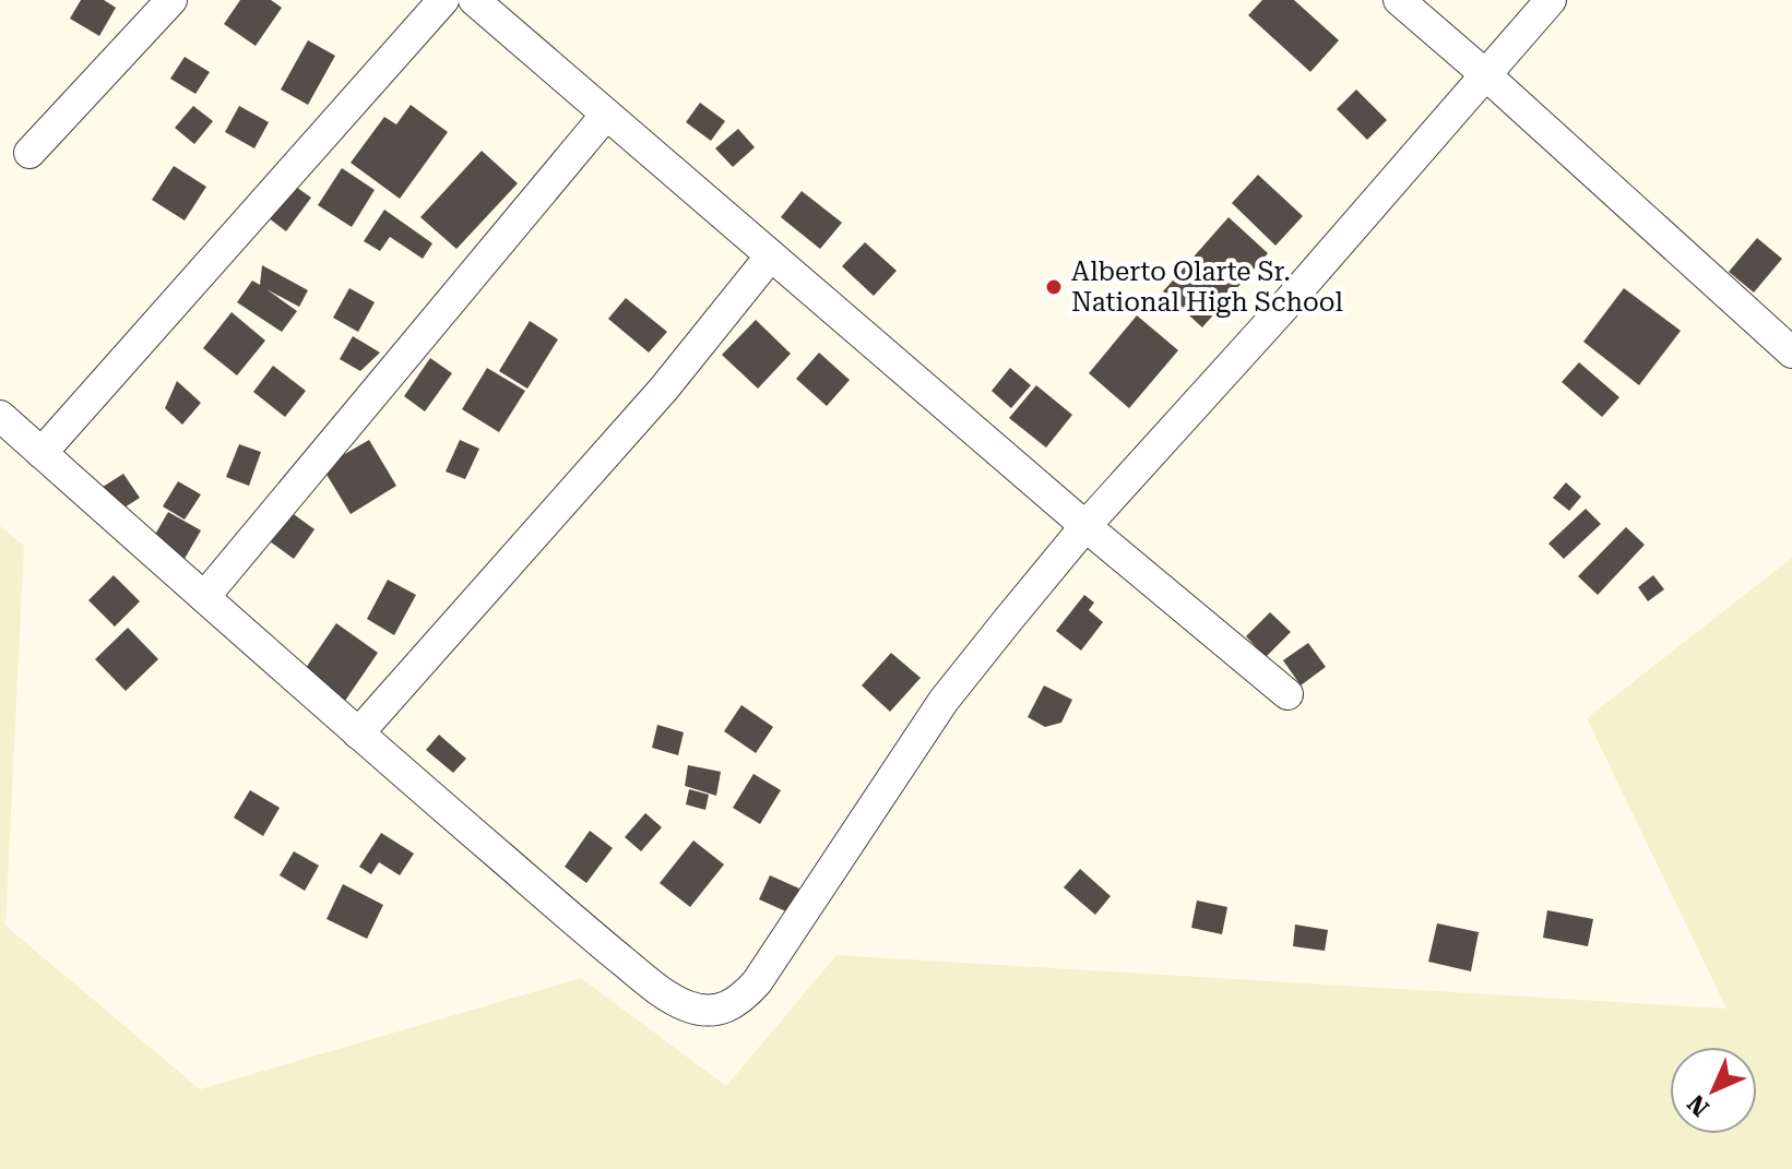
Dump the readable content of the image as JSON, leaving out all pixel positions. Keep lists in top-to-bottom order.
{
  "places": ["Alberto Olarte Sr. National High School"],
  "north": "bottom left"
}
